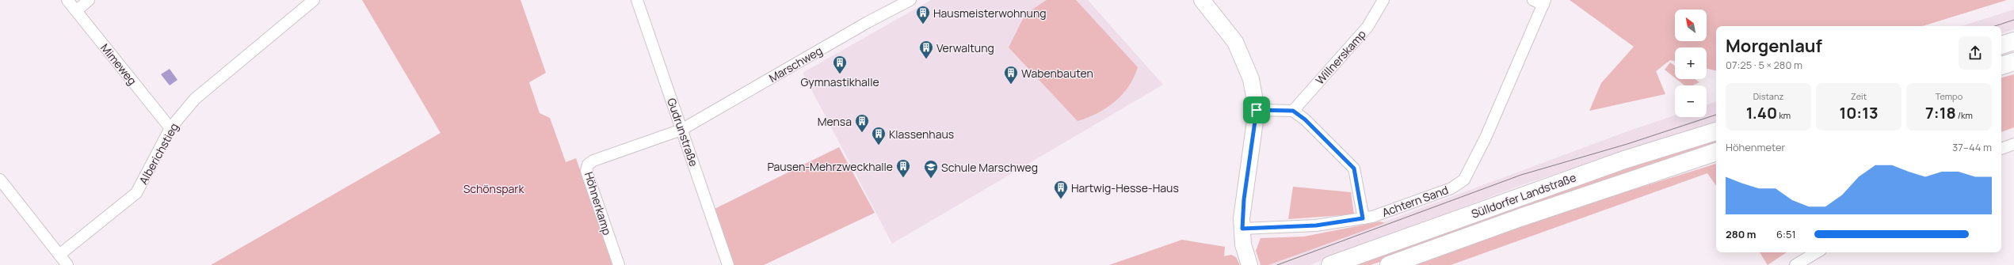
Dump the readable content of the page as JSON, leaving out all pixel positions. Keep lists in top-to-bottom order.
{
  "streets": {
    "highway": ["Sülldorfer Landstraße"],
    "street": [
      "Willnerskamp",
      "Mimeweg",
      "Marschweg",
      "Gudrunstraße",
      "Alberichstieg",
      "Achtern Sand",
      "Höhnerkamp"
    ]
  },
  "crossings": [
    ["Mimeweg", "Alberichstieg"],
    ["Marschweg", "Gudrunstraße"],
    ["Marschweg", "Höhnerkamp"],
    ["Gudrunstraße", "Höhnerkamp"]
  ],
  "parks": ["Schönspark"],
  "places": {
    "building": [
      "Hausmeisterwohnung",
      "Verwaltung",
      "Gymnastikhalle",
      "Wabenbauten",
      "Mensa",
      "Klassenhaus",
      "Pausen-Mehrzweckhalle",
      "Hartwig-Hesse-Haus"
    ],
    "school or university": ["Schule Marschweg"]
  },
  "north": "top left",
  "page": {
    "map_buttons": ["+", "−"],
    "heading": ["Morgenlauf", "07:25 · 5 × 280 m"],
    "stats": [
      ["Distanz", "1.40 km"],
      ["Zeit", "10:13"],
      ["Tempo", "7:18 /km"]
    ],
    "chart": ["Höhenmeter", "37–44 m"],
    "list": [
      {
        "name": "280 m",
        "note": "6:51"
      }
    ]
  }
}
